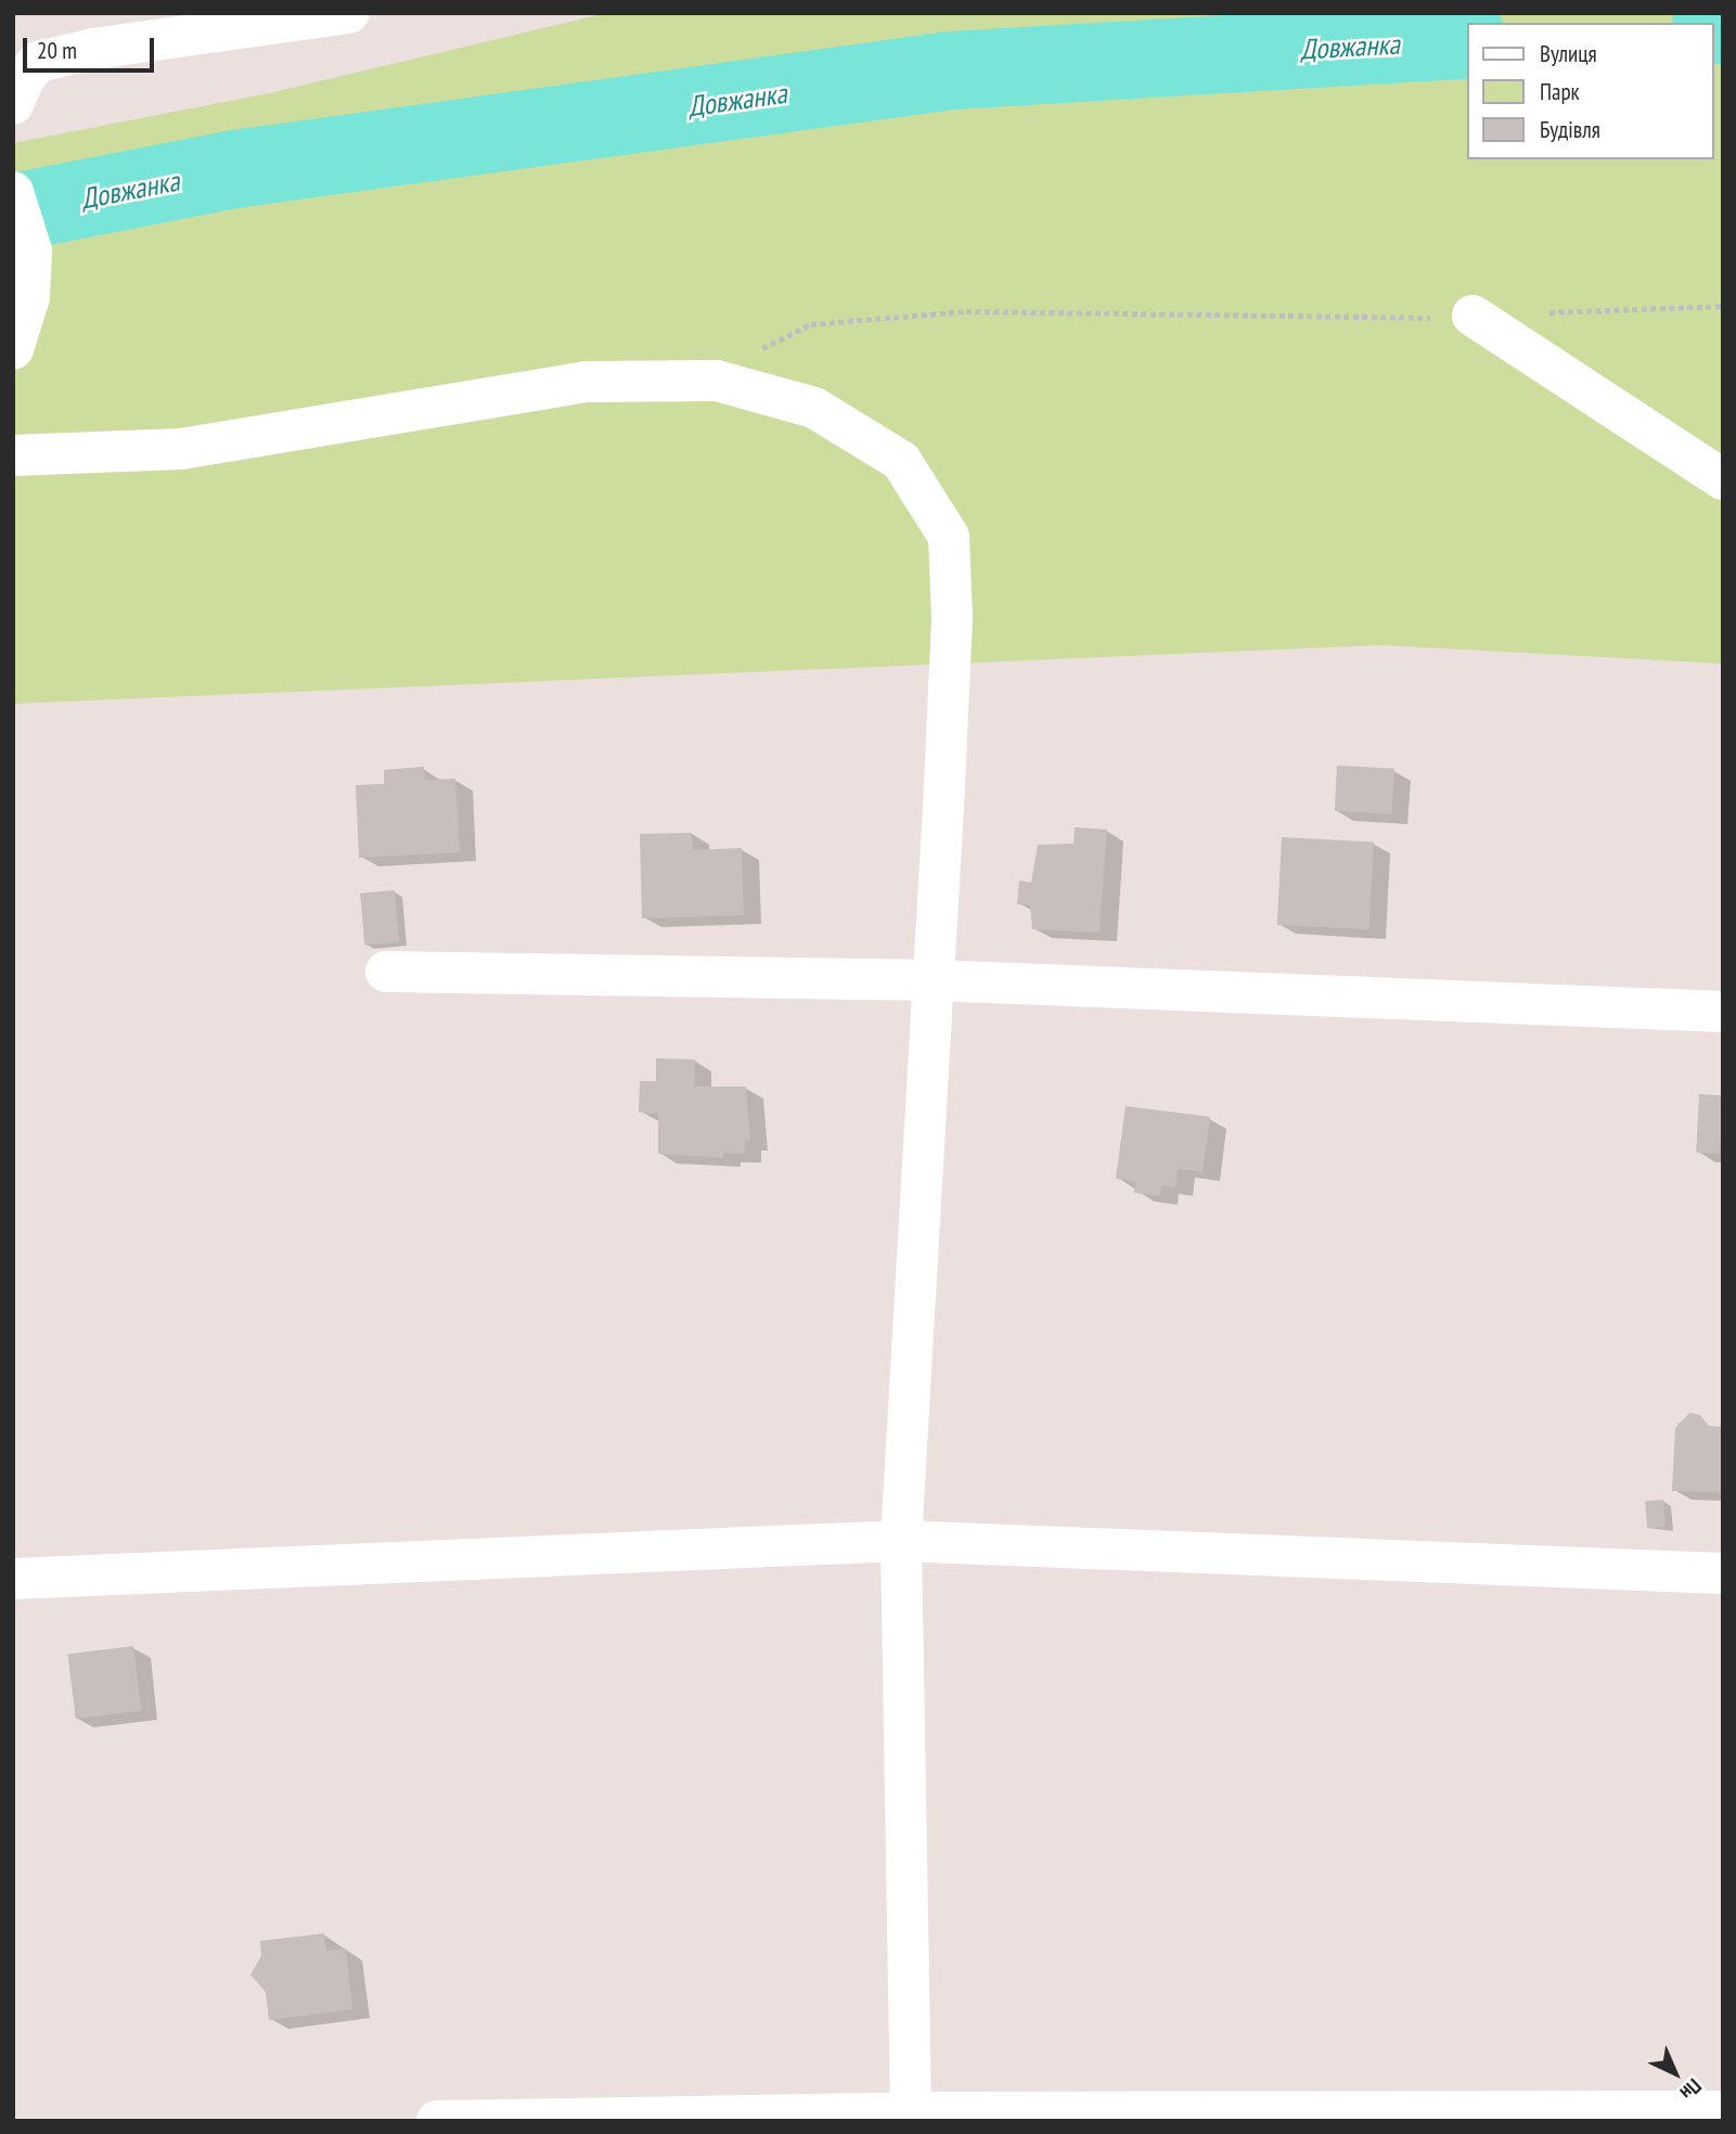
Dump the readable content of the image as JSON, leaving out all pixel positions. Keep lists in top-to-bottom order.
{
  "water": ["Довжанка"],
  "legend": ["Вулиця", "Парк", "Будівля"],
  "scale_bar": "20 m",
  "north": "bottom right"
}
